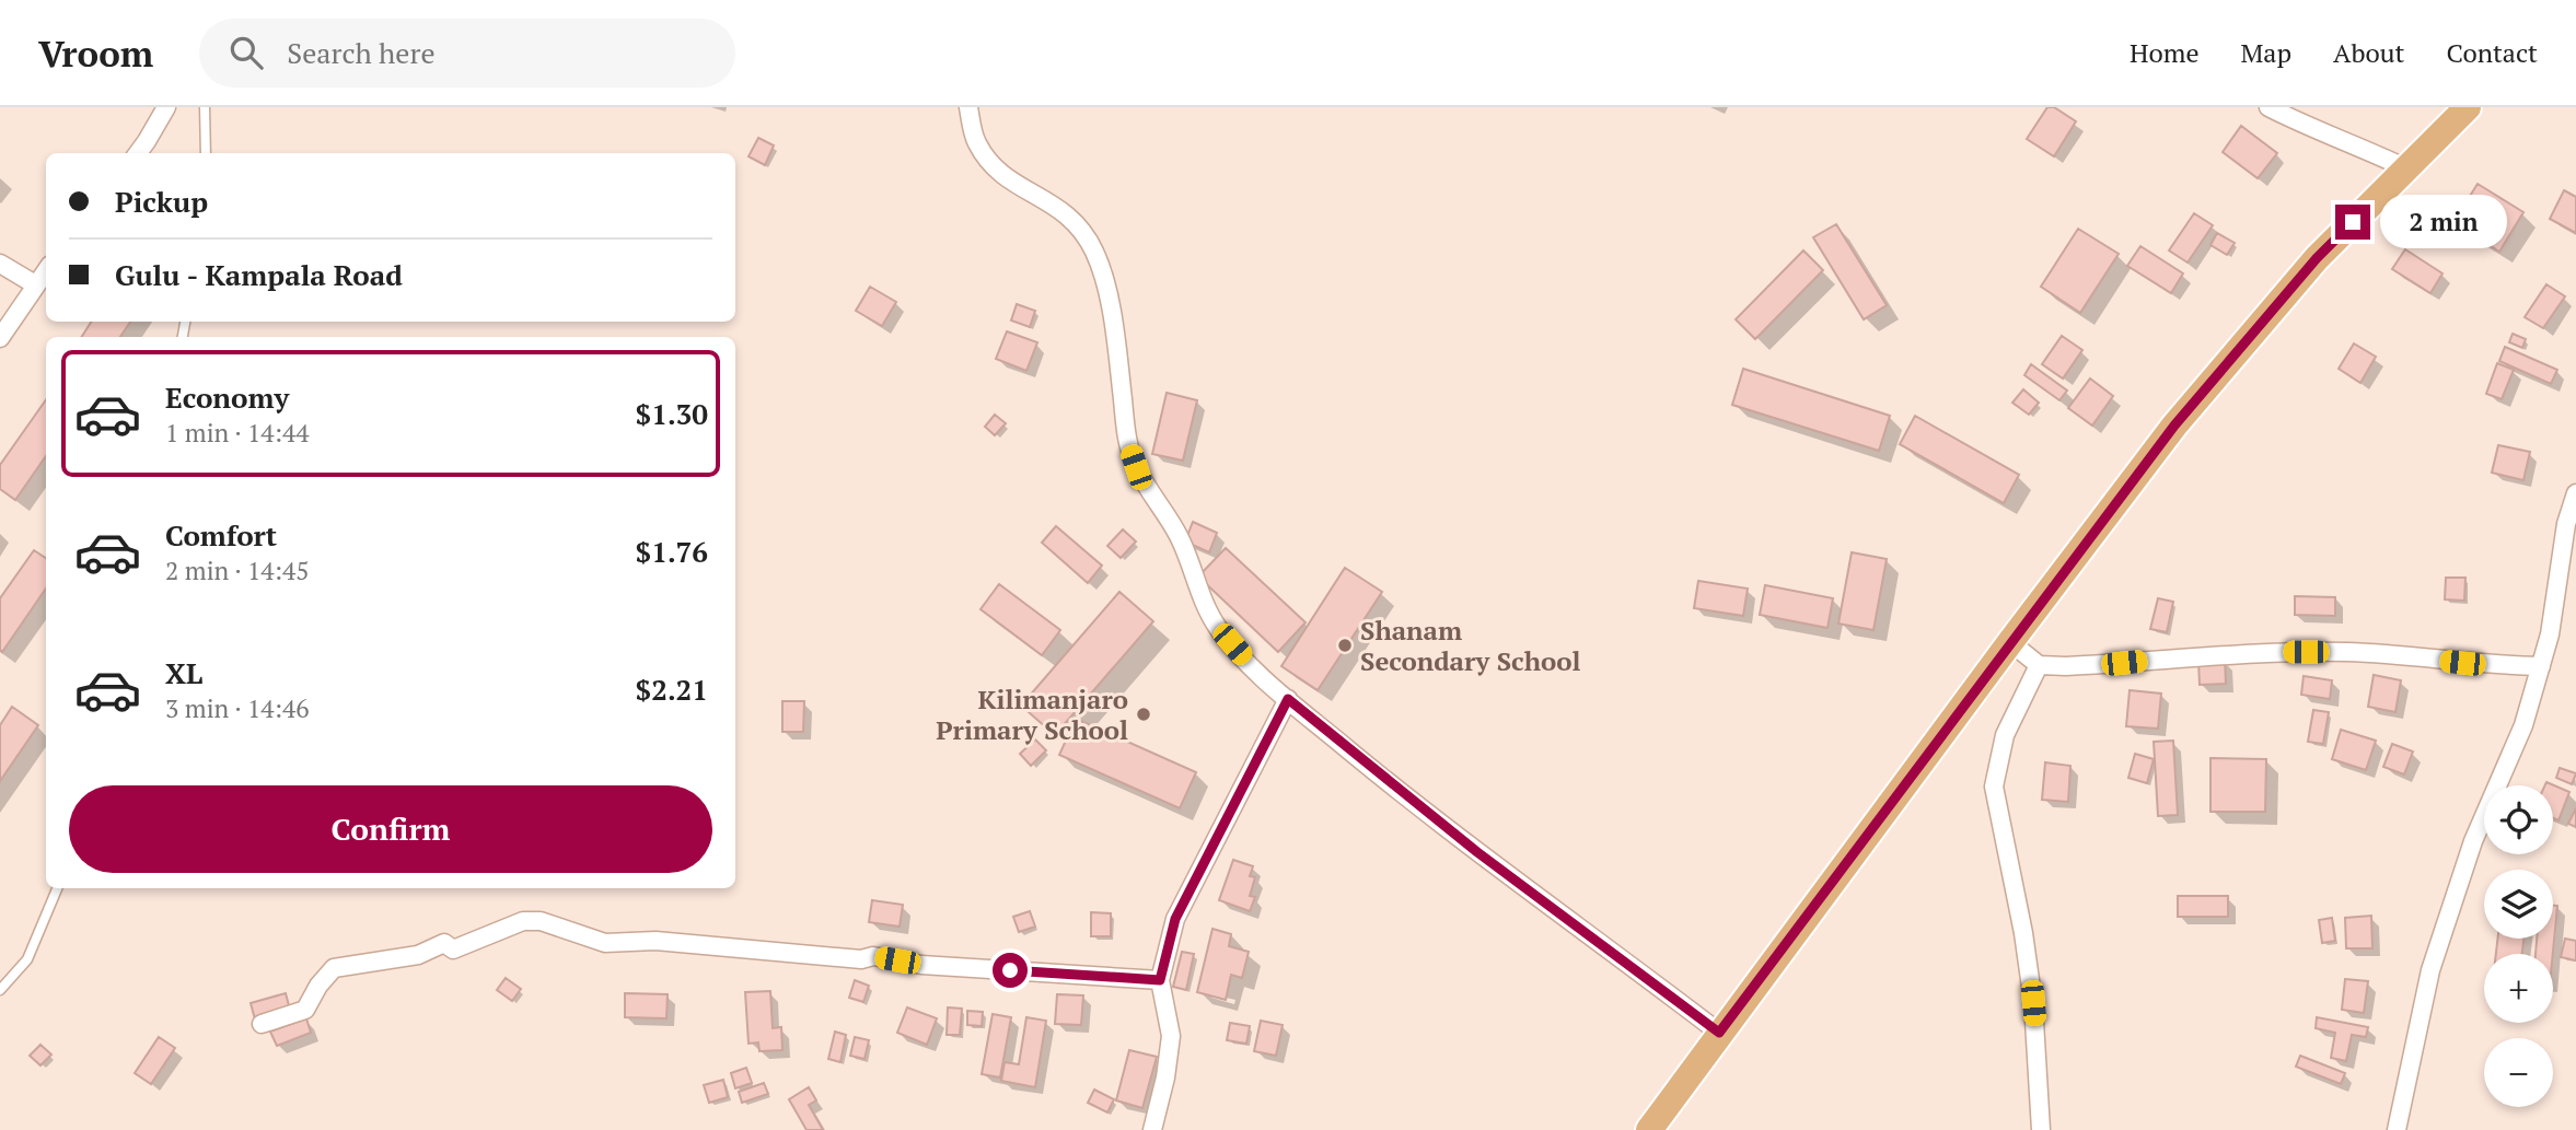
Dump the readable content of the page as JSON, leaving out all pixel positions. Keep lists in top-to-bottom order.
{
  "places": ["Shanam Secondary School", "Kilimanjaro Primary School"],
  "page": {
    "header": "Vroom",
    "search": "Search here",
    "nav": [
      "Home",
      "Map",
      "About",
      "Contact"
    ],
    "banner": ["Pickup", "Gulu - Kampala Road"],
    "bubble": "2 min",
    "list": [
      {
        "name": "Economy",
        "note": "1 min · 14:44",
        "value": "$1.30"
      },
      {
        "name": "Comfort",
        "note": "2 min · 14:45",
        "value": "$1.76"
      },
      {
        "name": "XL",
        "note": "3 min · 14:46",
        "value": "$2.21"
      }
    ],
    "buttons": "Confirm",
    "map_buttons": ["+", "−"]
  }
}
